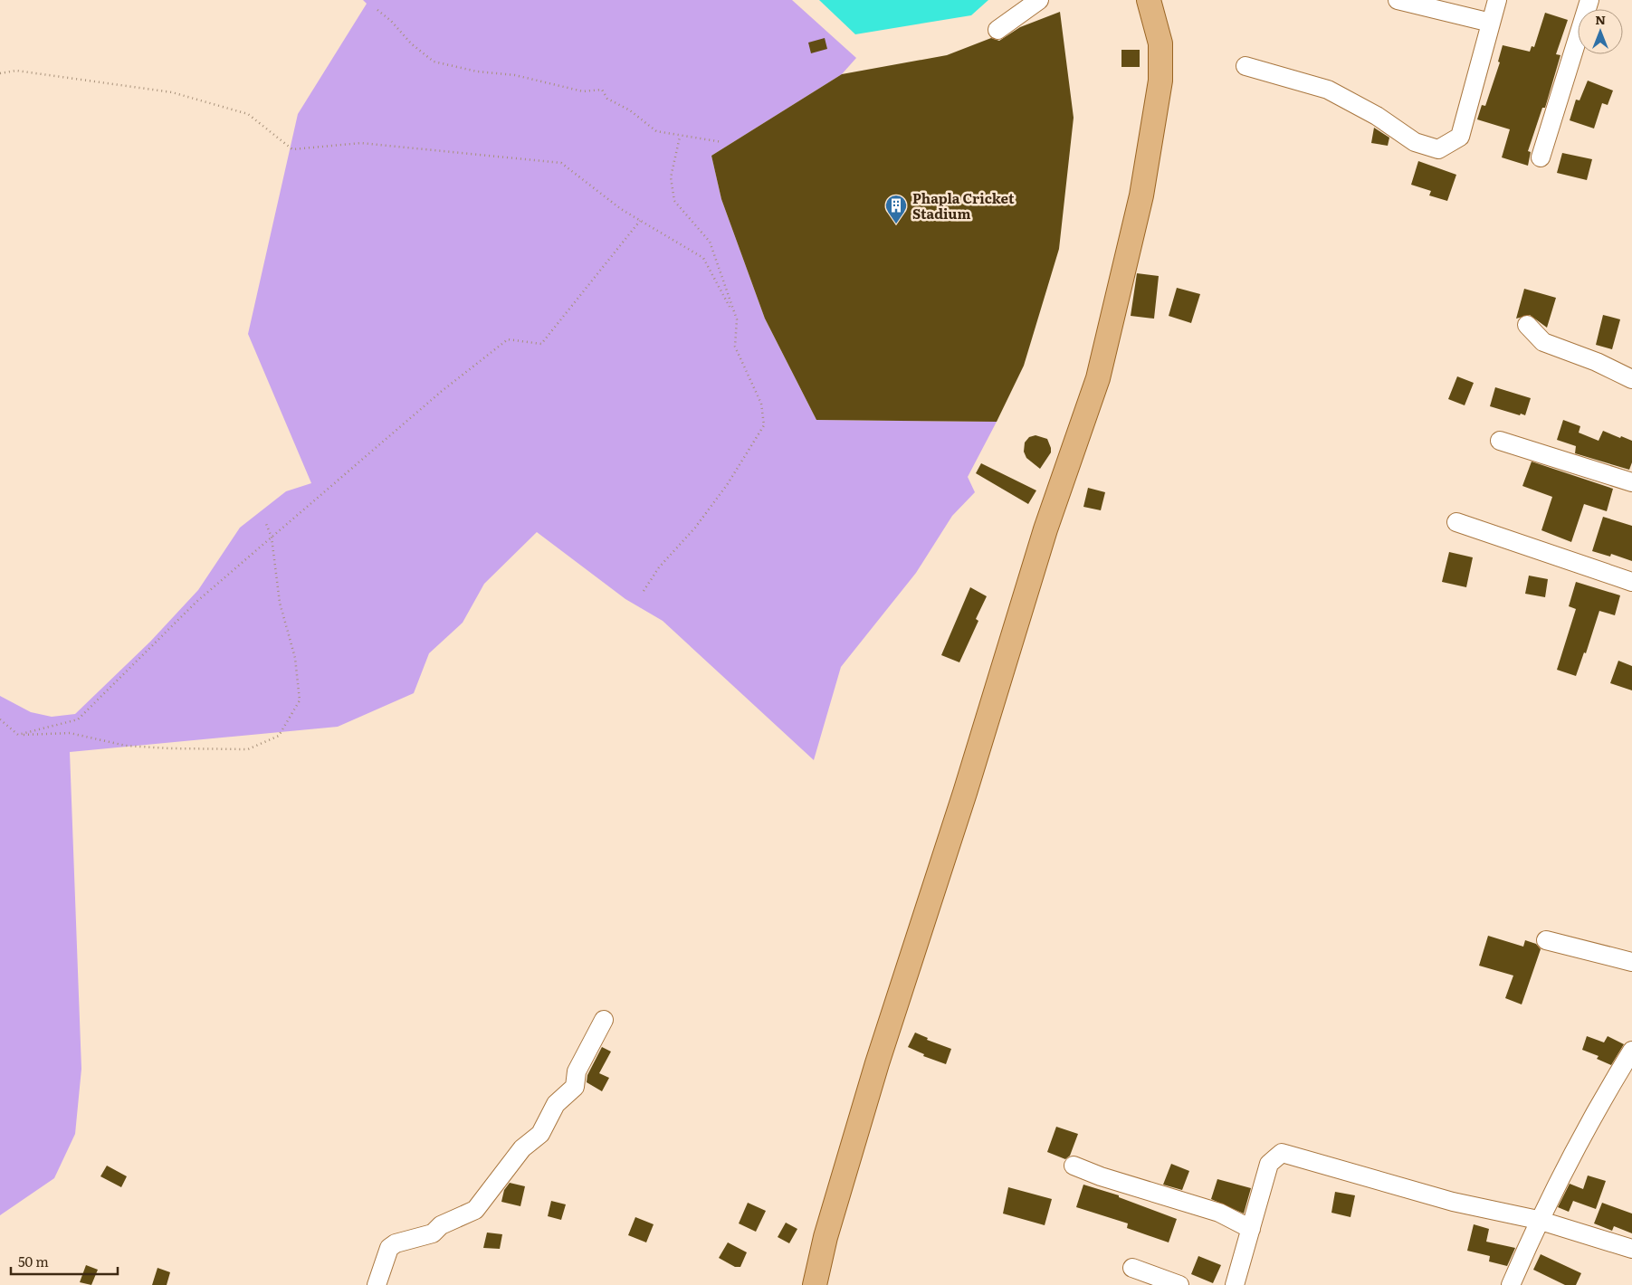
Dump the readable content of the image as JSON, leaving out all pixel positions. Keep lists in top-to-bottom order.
{
  "places": {
    "building": ["Phapla Cricket Stadium"]
  },
  "scale_bar": "50 m",
  "north": "top"
}
